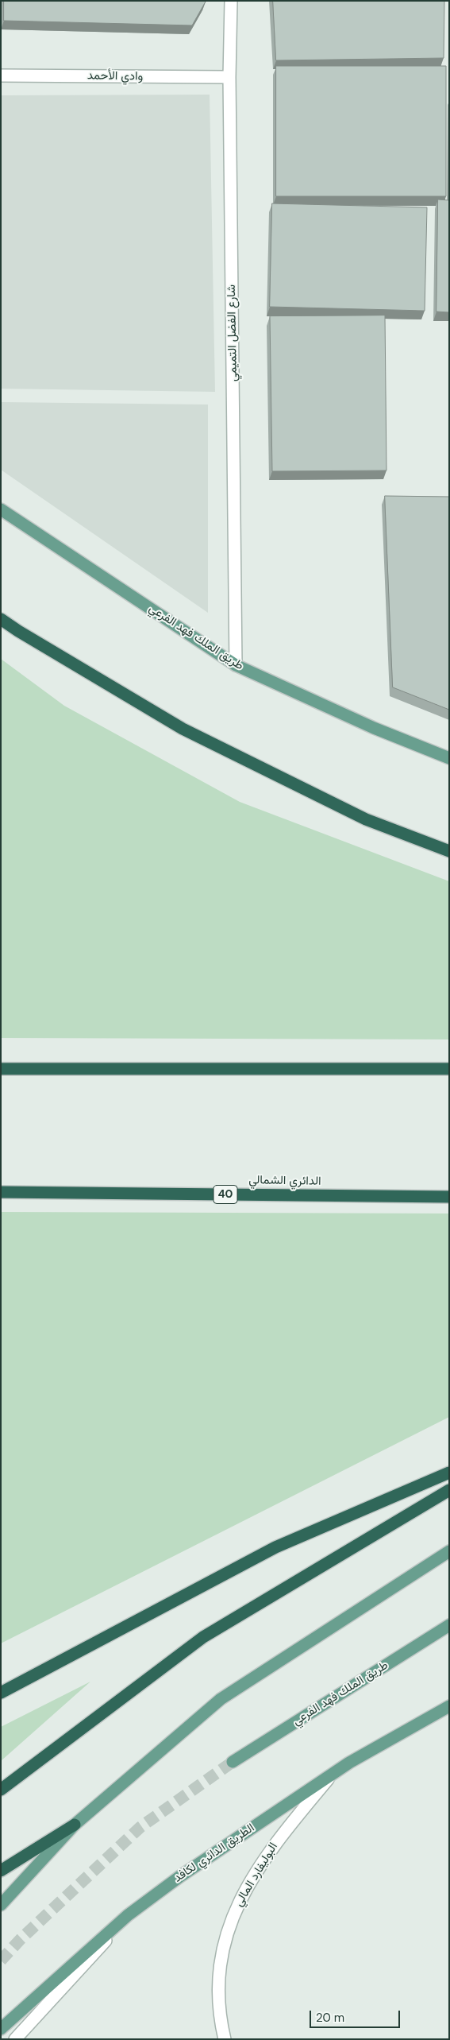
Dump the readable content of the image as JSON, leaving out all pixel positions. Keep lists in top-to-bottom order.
{
  "streets": {
    "highway": ["الدائري الشمالي", "40"],
    "main road": ["طريق الملك فهد الفرعي", "الطريق الدائري لكافد"],
    "street": ["وادي الأحمد", "شارع الفضل التميمي", "البوليفارد المالي"]
  },
  "crossings": [
    ["وادي الأحمد", "شارع الفضل التميمي"],
    ["شارع الفضل التميمي", "طريق الملك فهد الفرعي"],
    ["الطريق الدائري لكافد", "البوليفارد المالي"]
  ],
  "scale_bar": "20 m"
}
